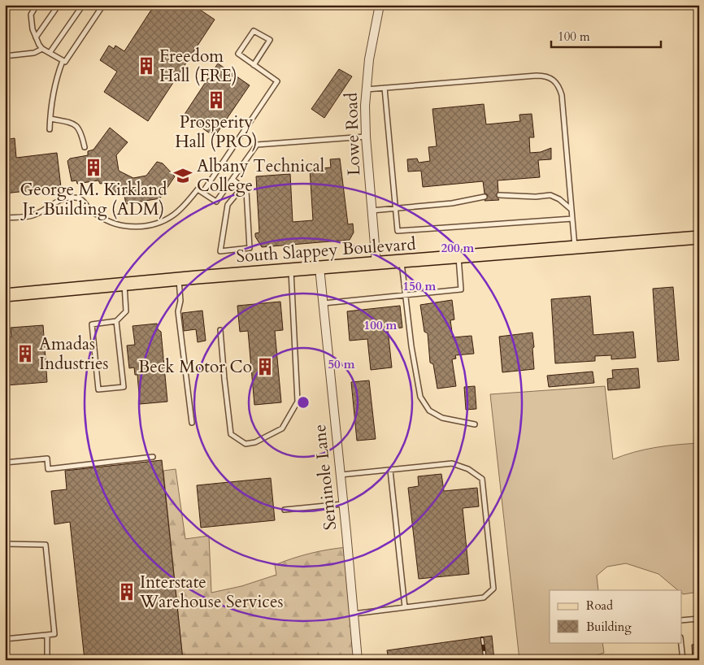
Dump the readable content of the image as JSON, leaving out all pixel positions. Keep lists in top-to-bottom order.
{
  "streets": {
    "main road": ["South Slappey Boulevard"],
    "street": ["Lowe Road", "Seminole Lane"]
  },
  "crossings": [
    ["Lowe Road", "South Slappey Boulevard"],
    ["South Slappey Boulevard", "Seminole Lane"]
  ],
  "places": {
    "building": [
      "Freedom Hall (FRE)",
      "Prosperity Hall (PRO)",
      "George M. Kirkland Jr. Building (ADM)",
      "Amadas Industries",
      "Beck Motor Co",
      "Interstate Warehouse Services"
    ],
    "school or university": ["Albany Technical College"]
  },
  "legend": ["Road", "Building"],
  "scale_bar": "100 m",
  "rings": [
    "200 m",
    "150 m",
    "100 m",
    "50 m"
  ]
}
